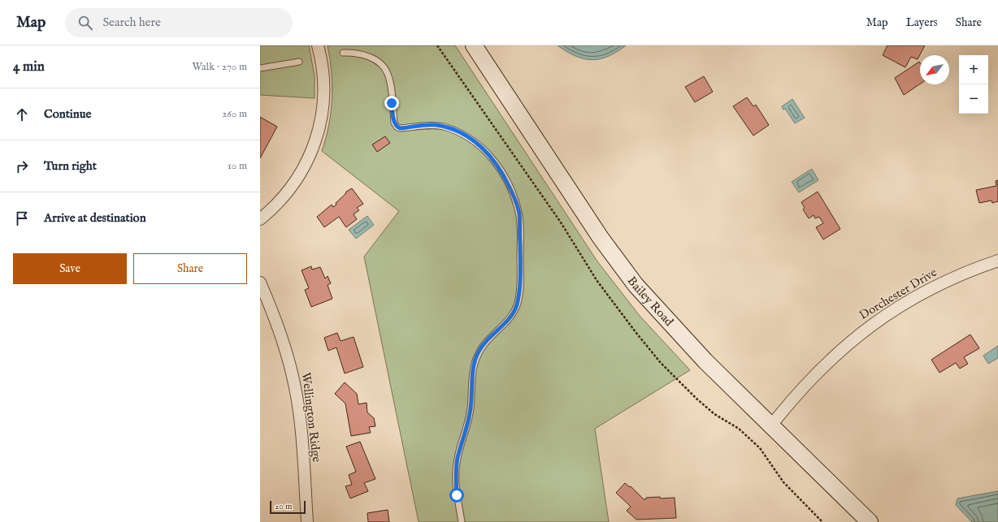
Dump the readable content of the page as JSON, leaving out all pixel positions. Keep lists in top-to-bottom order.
{
  "streets": {
    "main road": ["Bailey Road"],
    "street": ["Dorchester Drive", "Wellington Ridge"]
  },
  "crossings": [
    ["Dorchester Drive", "Bailey Road"]
  ],
  "scale_bar": "20 m",
  "north": "bottom left",
  "page": {
    "header": "Map",
    "search": "Search here",
    "nav": ["Map", "Layers", "Share"],
    "heading": ["4 min", "Walk · 270 m"],
    "map_buttons": ["+", "−"],
    "list": [
      ["Continue", "260 m"],
      ["Turn right", "10 m"],
      "Arrive at destination"
    ],
    "buttons": ["Save", "Share"],
    "scale": "20 m"
  }
}
